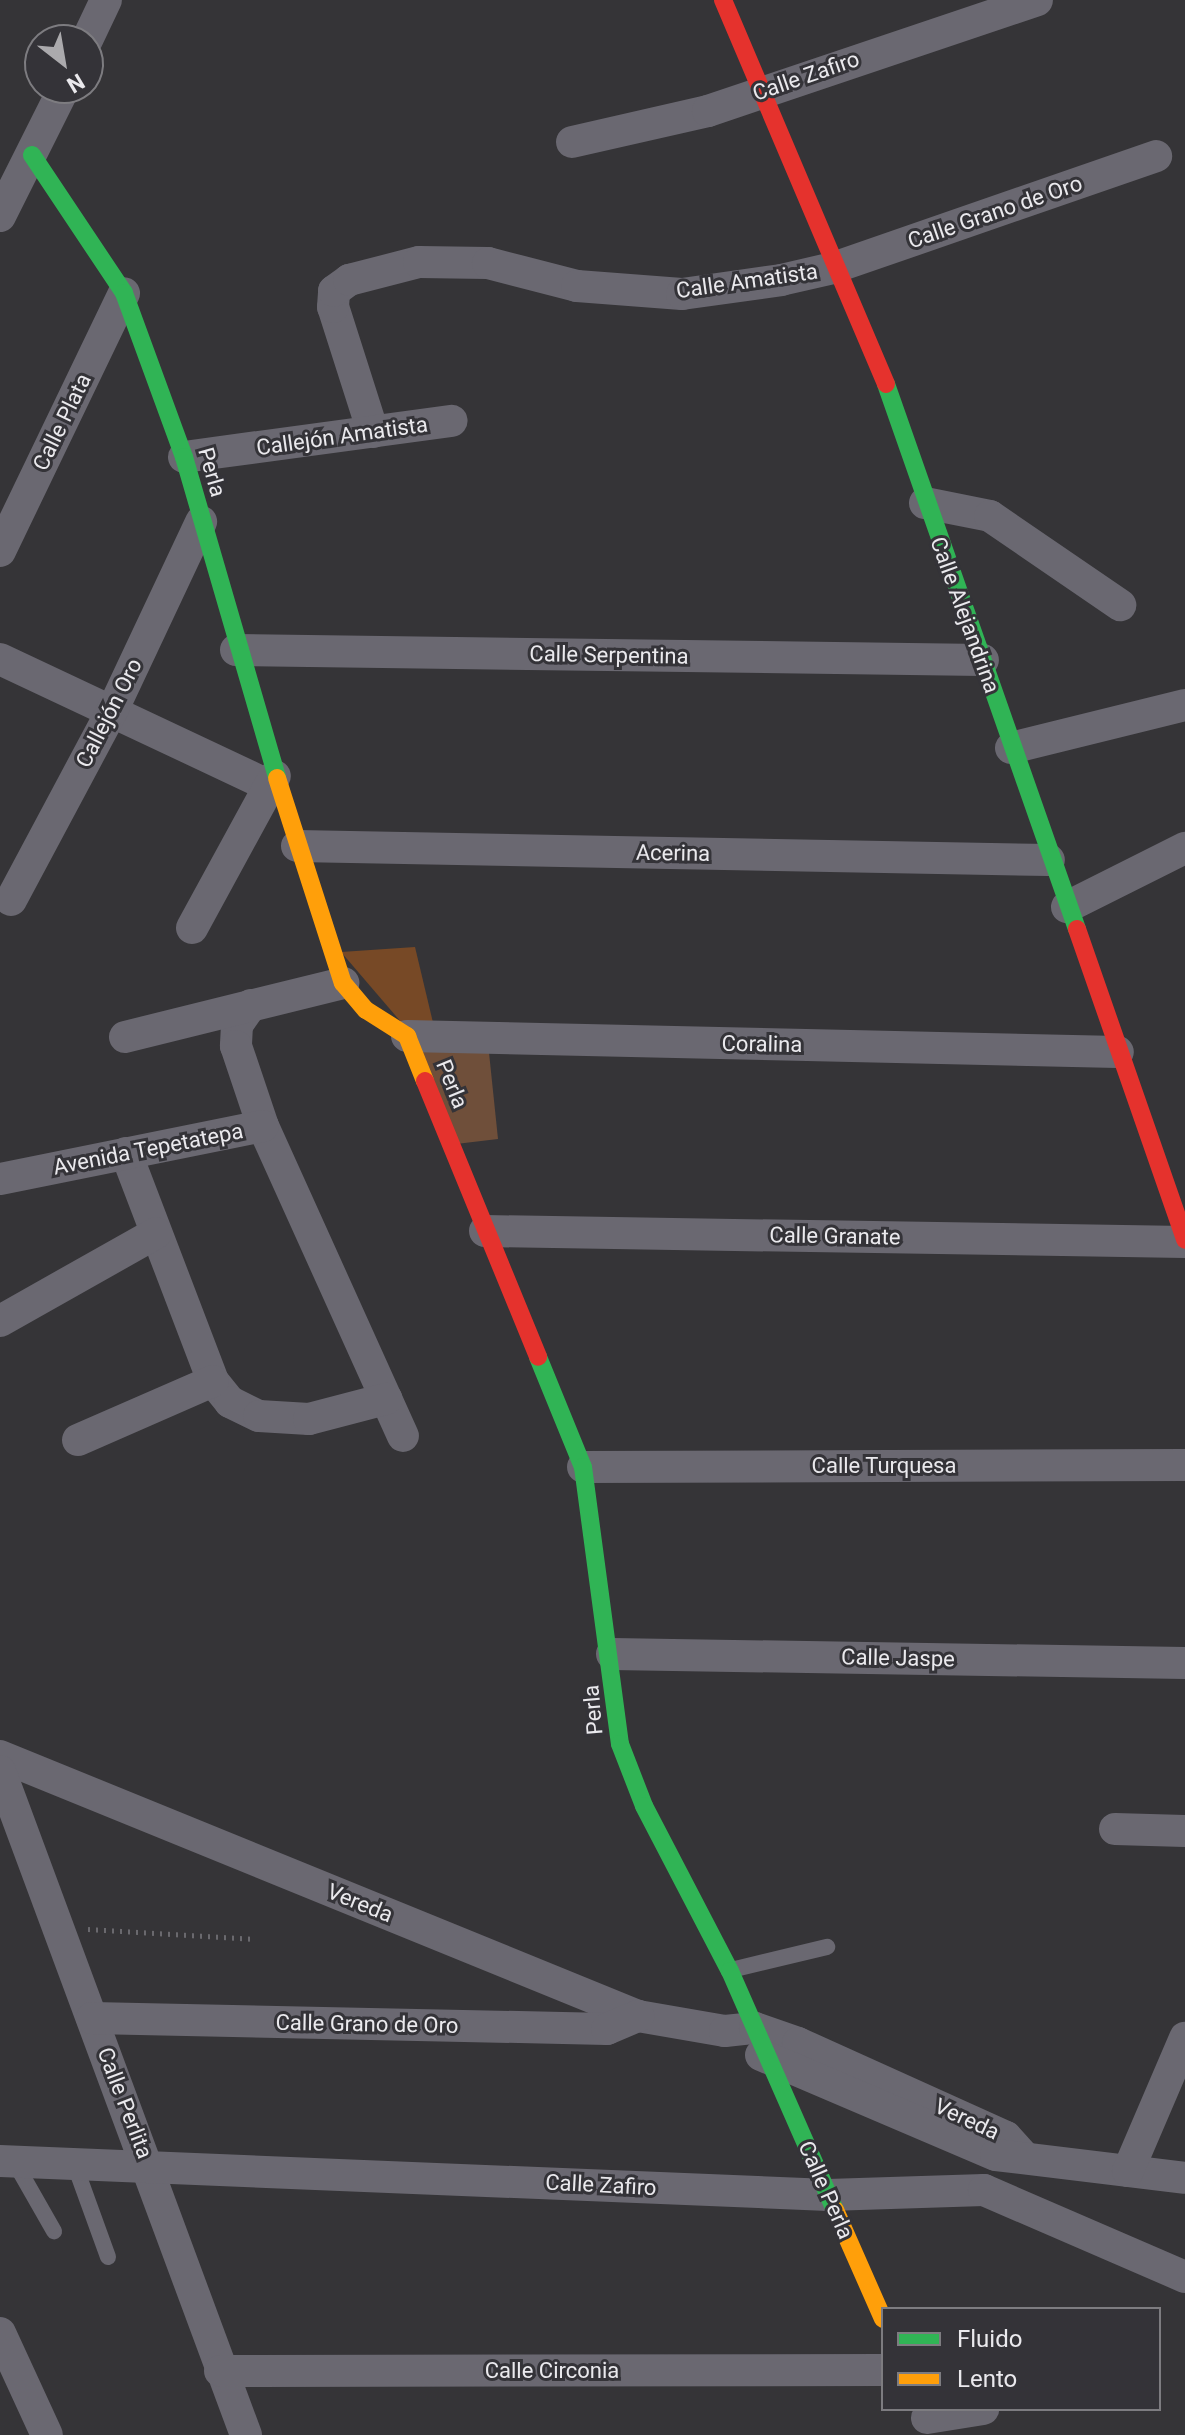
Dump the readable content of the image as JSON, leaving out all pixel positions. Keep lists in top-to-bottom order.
{
  "streets": {
    "street": [
      "Calle Zafiro",
      "Calle Grano de Oro",
      "Calle Amatista",
      "Calle Plata",
      "Callejón Amatista",
      "Perla",
      "Calle Alejandrina",
      "Calle Serpentina",
      "Callejón Oro",
      "Acerina",
      "Coralina",
      "Avenida Tepetatepa",
      "Calle Granate",
      "Calle Turquesa",
      "Calle Jaspe",
      "Vereda",
      "Calle Perlita",
      "Calle Perla",
      "Calle Circonia"
    ]
  },
  "crossings": [
    ["Calle Zafiro", "Calle Alejandrina"],
    ["Calle Zafiro", "Calle Perlita"],
    ["Calle Zafiro", "Calle Perla"],
    ["Calle Grano de Oro", "Calle Amatista"],
    ["Calle Grano de Oro", "Calle Alejandrina"],
    ["Calle Grano de Oro", "Vereda"],
    ["Calle Grano de Oro", "Calle Perlita"],
    ["Calle Amatista", "Callejón Amatista"],
    ["Calle Amatista", "Calle Alejandrina"],
    ["Calle Plata", "Perla"],
    ["Callejón Amatista", "Perla"],
    ["Perla", "Calle Serpentina"],
    ["Perla", "Callejón Oro"],
    ["Perla", "Acerina"],
    ["Perla", "Coralina"],
    ["Perla", "Calle Granate"],
    ["Perla", "Calle Turquesa"],
    ["Perla", "Calle Jaspe"],
    ["Perla", "Vereda"],
    ["Calle Alejandrina", "Calle Serpentina"],
    ["Calle Alejandrina", "Acerina"],
    ["Calle Alejandrina", "Coralina"],
    ["Calle Alejandrina", "Calle Granate"],
    ["Vereda", "Calle Perla"],
    ["Calle Perlita", "Calle Circonia"]
  ],
  "legend": ["Fluido", "Lento"],
  "north": "bottom right"
}
